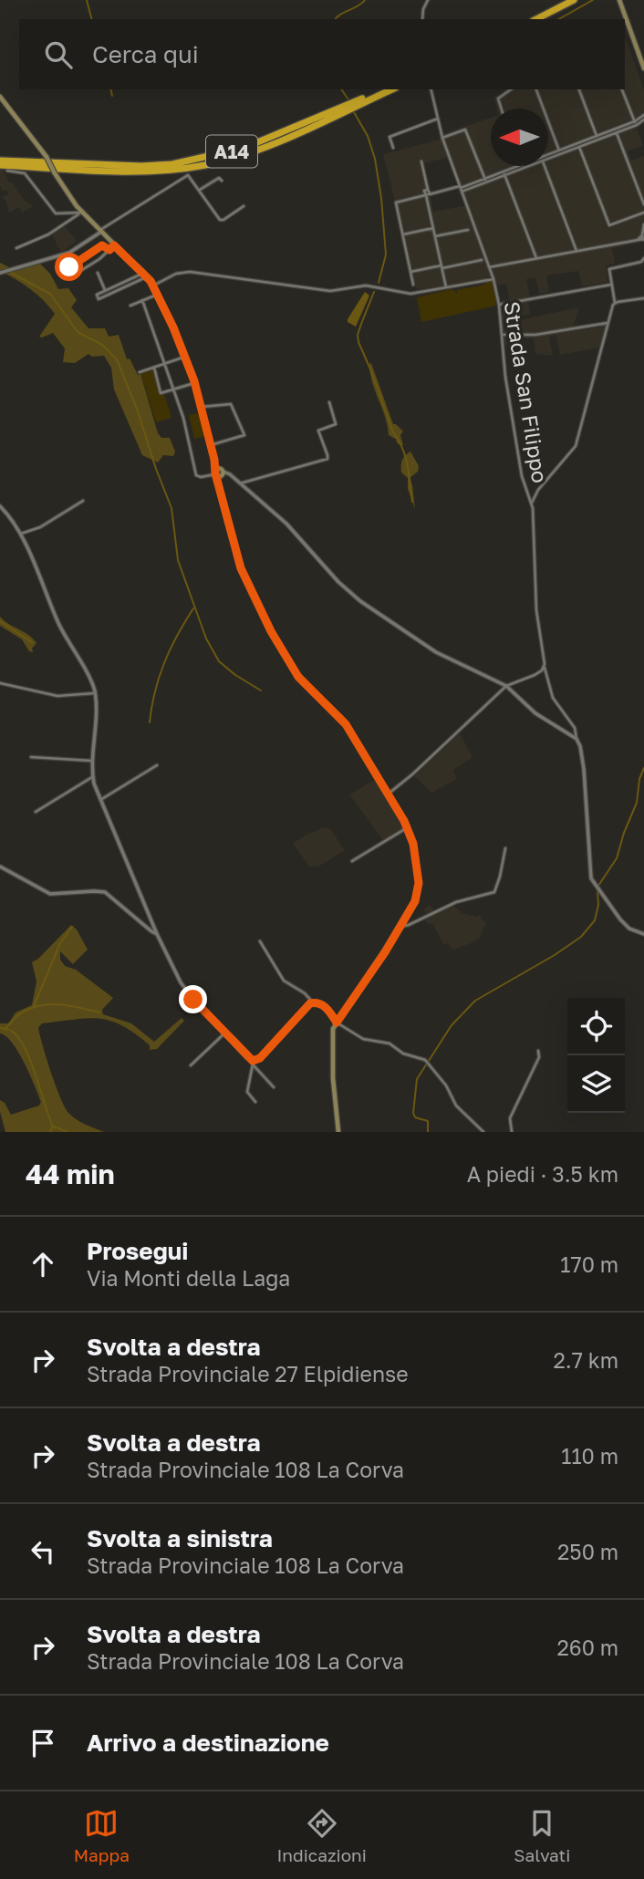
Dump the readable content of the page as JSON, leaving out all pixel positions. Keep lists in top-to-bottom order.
{
  "streets": {
    "highway": ["A14"],
    "street": ["Strada San Filippo"]
  },
  "north": "left",
  "page": {
    "search": "Cerca qui",
    "heading": ["44 min", "A piedi · 3.5 km"],
    "list": [
      ["Prosegui", "Via Monti della Laga", "170 m"],
      ["Svolta a destra", "Strada Provinciale 27 Elpidiense", "2.7 km"],
      ["Svolta a destra", "Strada Provinciale 108 La Corva", "110 m"],
      ["Svolta a sinistra", "Strada Provinciale 108 La Corva", "250 m"],
      ["Svolta a destra", "Strada Provinciale 108 La Corva", "260 m"],
      "Arrivo a destinazione"
    ],
    "nav": ["Mappa", "Indicazioni", "Salvati"]
  }
}
